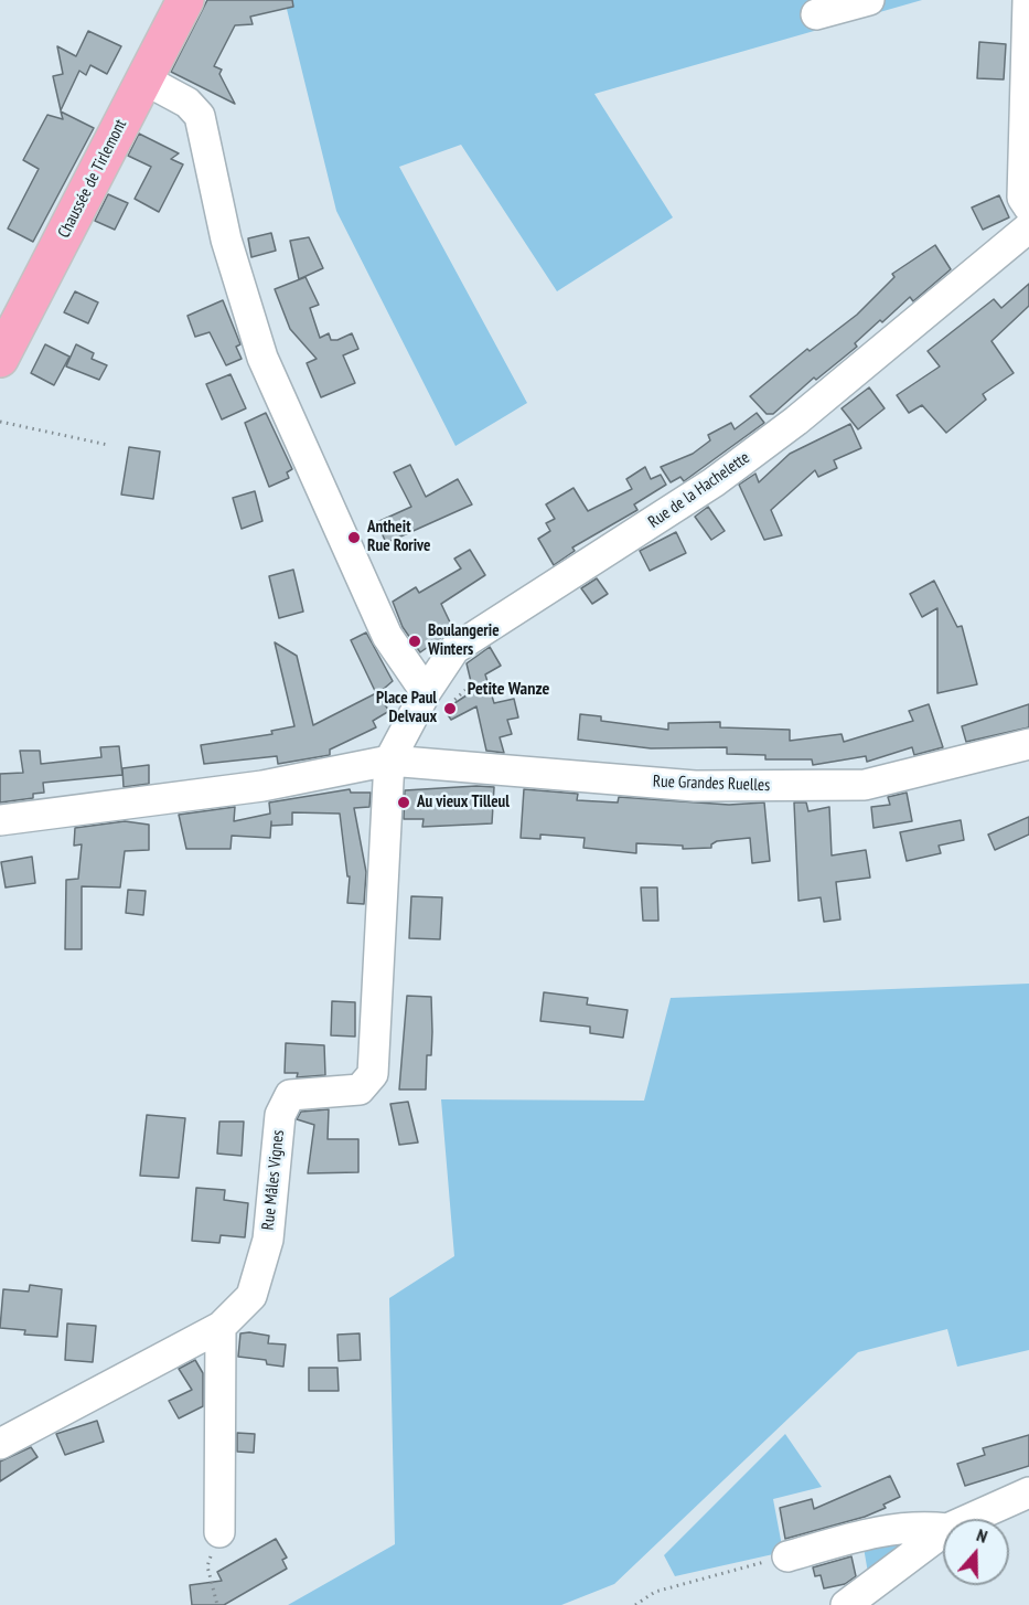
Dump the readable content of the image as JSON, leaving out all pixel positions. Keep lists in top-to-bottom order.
{
  "streets": {
    "main road": ["Chaussée de Tirlemont"],
    "street": ["Rue de la Hachelette", "Rue Grandes Ruelles", "Rue Mâles Vignes"]
  },
  "crossings": [
    ["Rue de la Hachelette", "Rue Grandes Ruelles"],
    ["Rue de la Hachelette", "Rue Mâles Vignes"],
    ["Rue Grandes Ruelles", "Rue Mâles Vignes"]
  ],
  "districts": ["Petite Wanze"],
  "places": [
    "Antheit Rue Rorive",
    "Boulangerie Winters",
    "Place Paul Delvaux",
    "Au vieux Tilleul"
  ],
  "north": "top"
}
